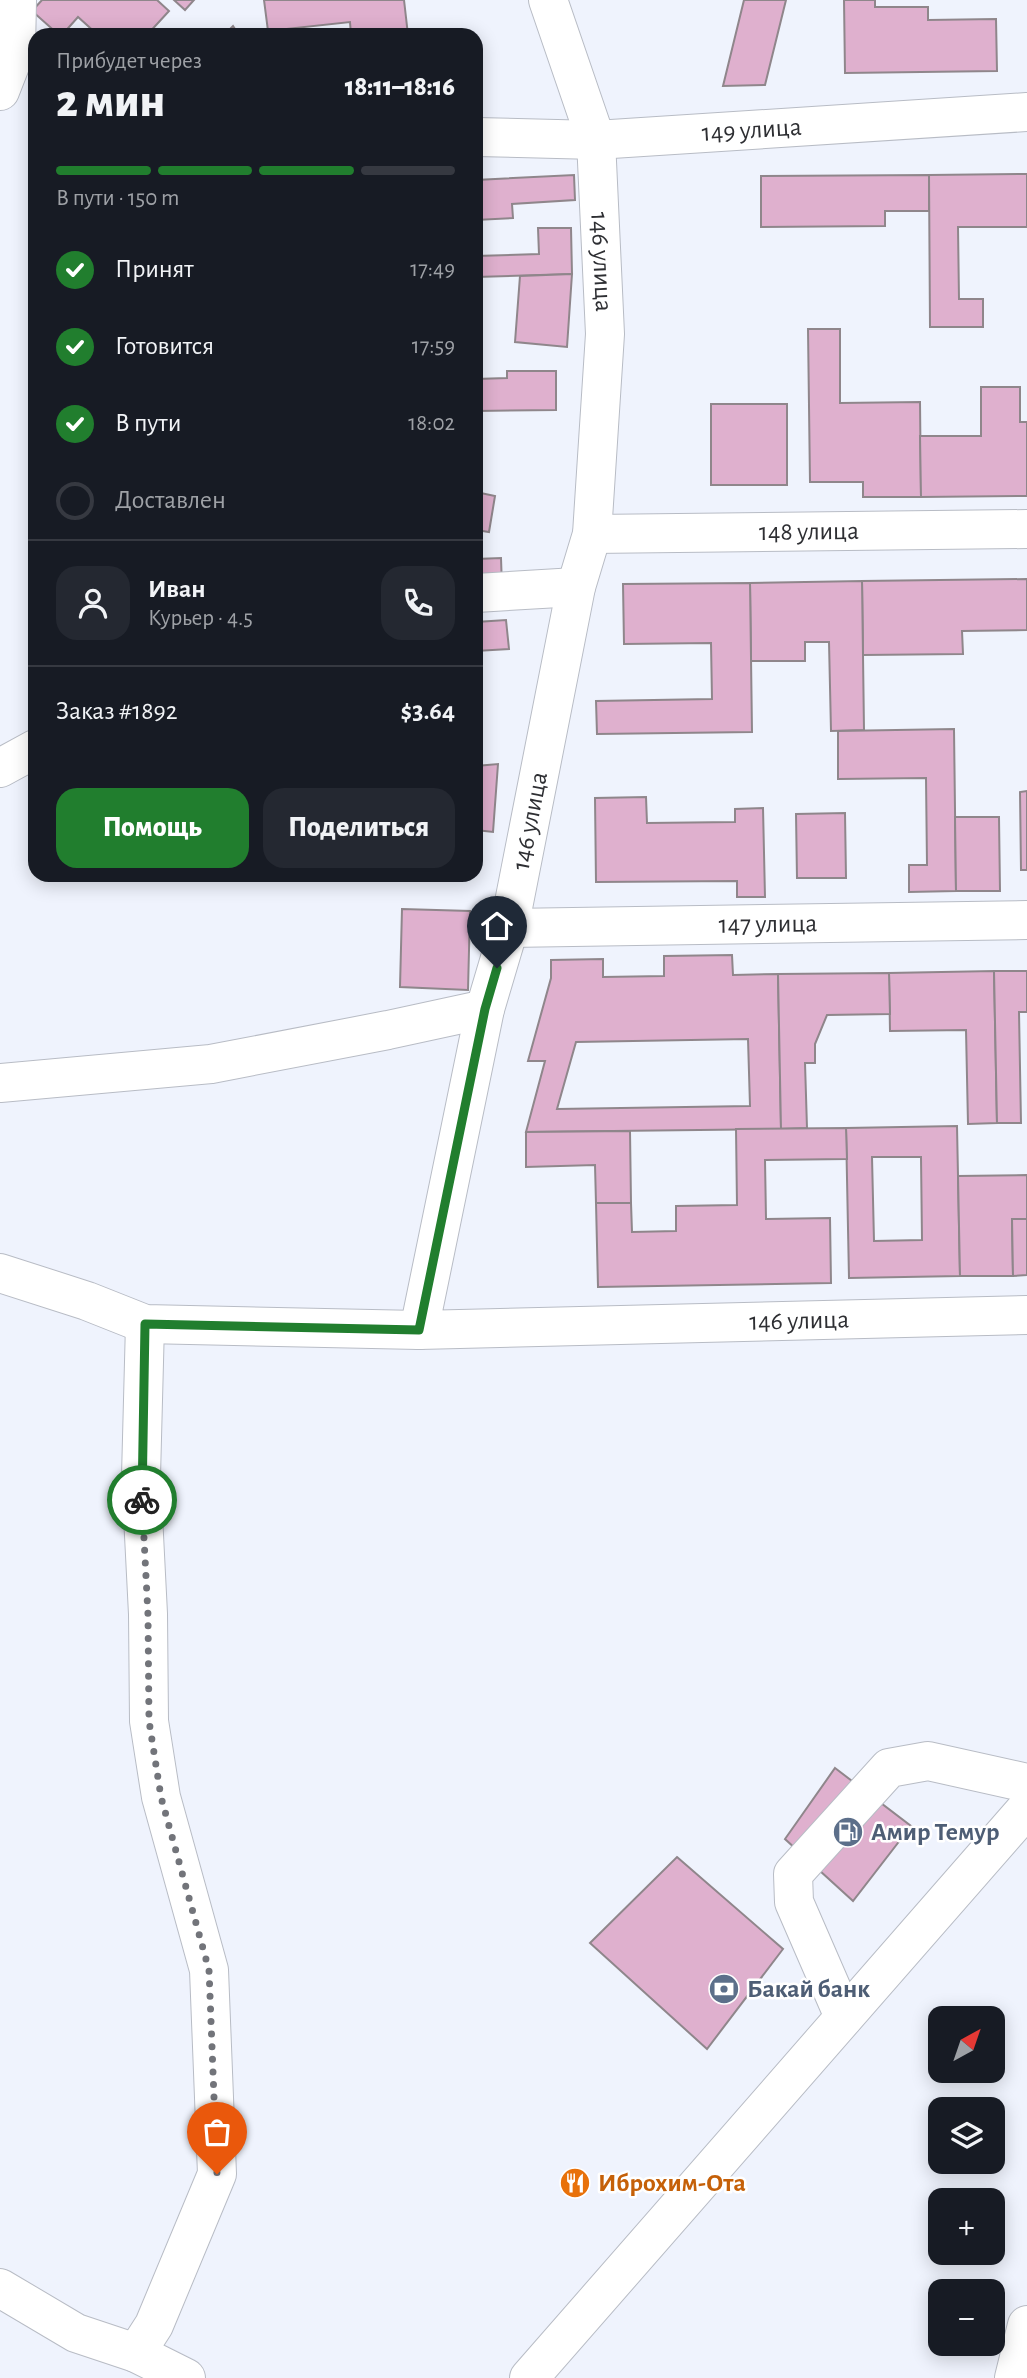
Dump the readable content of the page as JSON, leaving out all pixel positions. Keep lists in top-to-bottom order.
{
  "streets": {
    "street": [
      "149 улица",
      "146 улица",
      "148 улица",
      "147 улица"
    ]
  },
  "crossings": [
    ["149 улица", "146 улица"],
    ["146 улица", "148 улица"],
    ["146 улица", "147 улица"]
  ],
  "places": {
    "fuel station": ["Амир Темур"],
    "bank": ["Бакай банк"],
    "restaurant": ["Иброхим-Ота"]
  },
  "north": "top right",
  "page": {
    "heading": ["2 мин", "Прибудет через", "18:11–18:16"],
    "panel": [
      "Иван",
      "Курьер · 4.5",
      "Заказ #1892",
      "$3.64"
    ],
    "bar": "В пути · 150 m",
    "list": [
      ["Принят", "17:49"],
      ["Готовится", "17:59"],
      ["В пути", "18:02"],
      "Доставлен"
    ],
    "buttons": ["Помощь", "Поделиться"],
    "map_buttons": ["+", "−"]
  }
}
